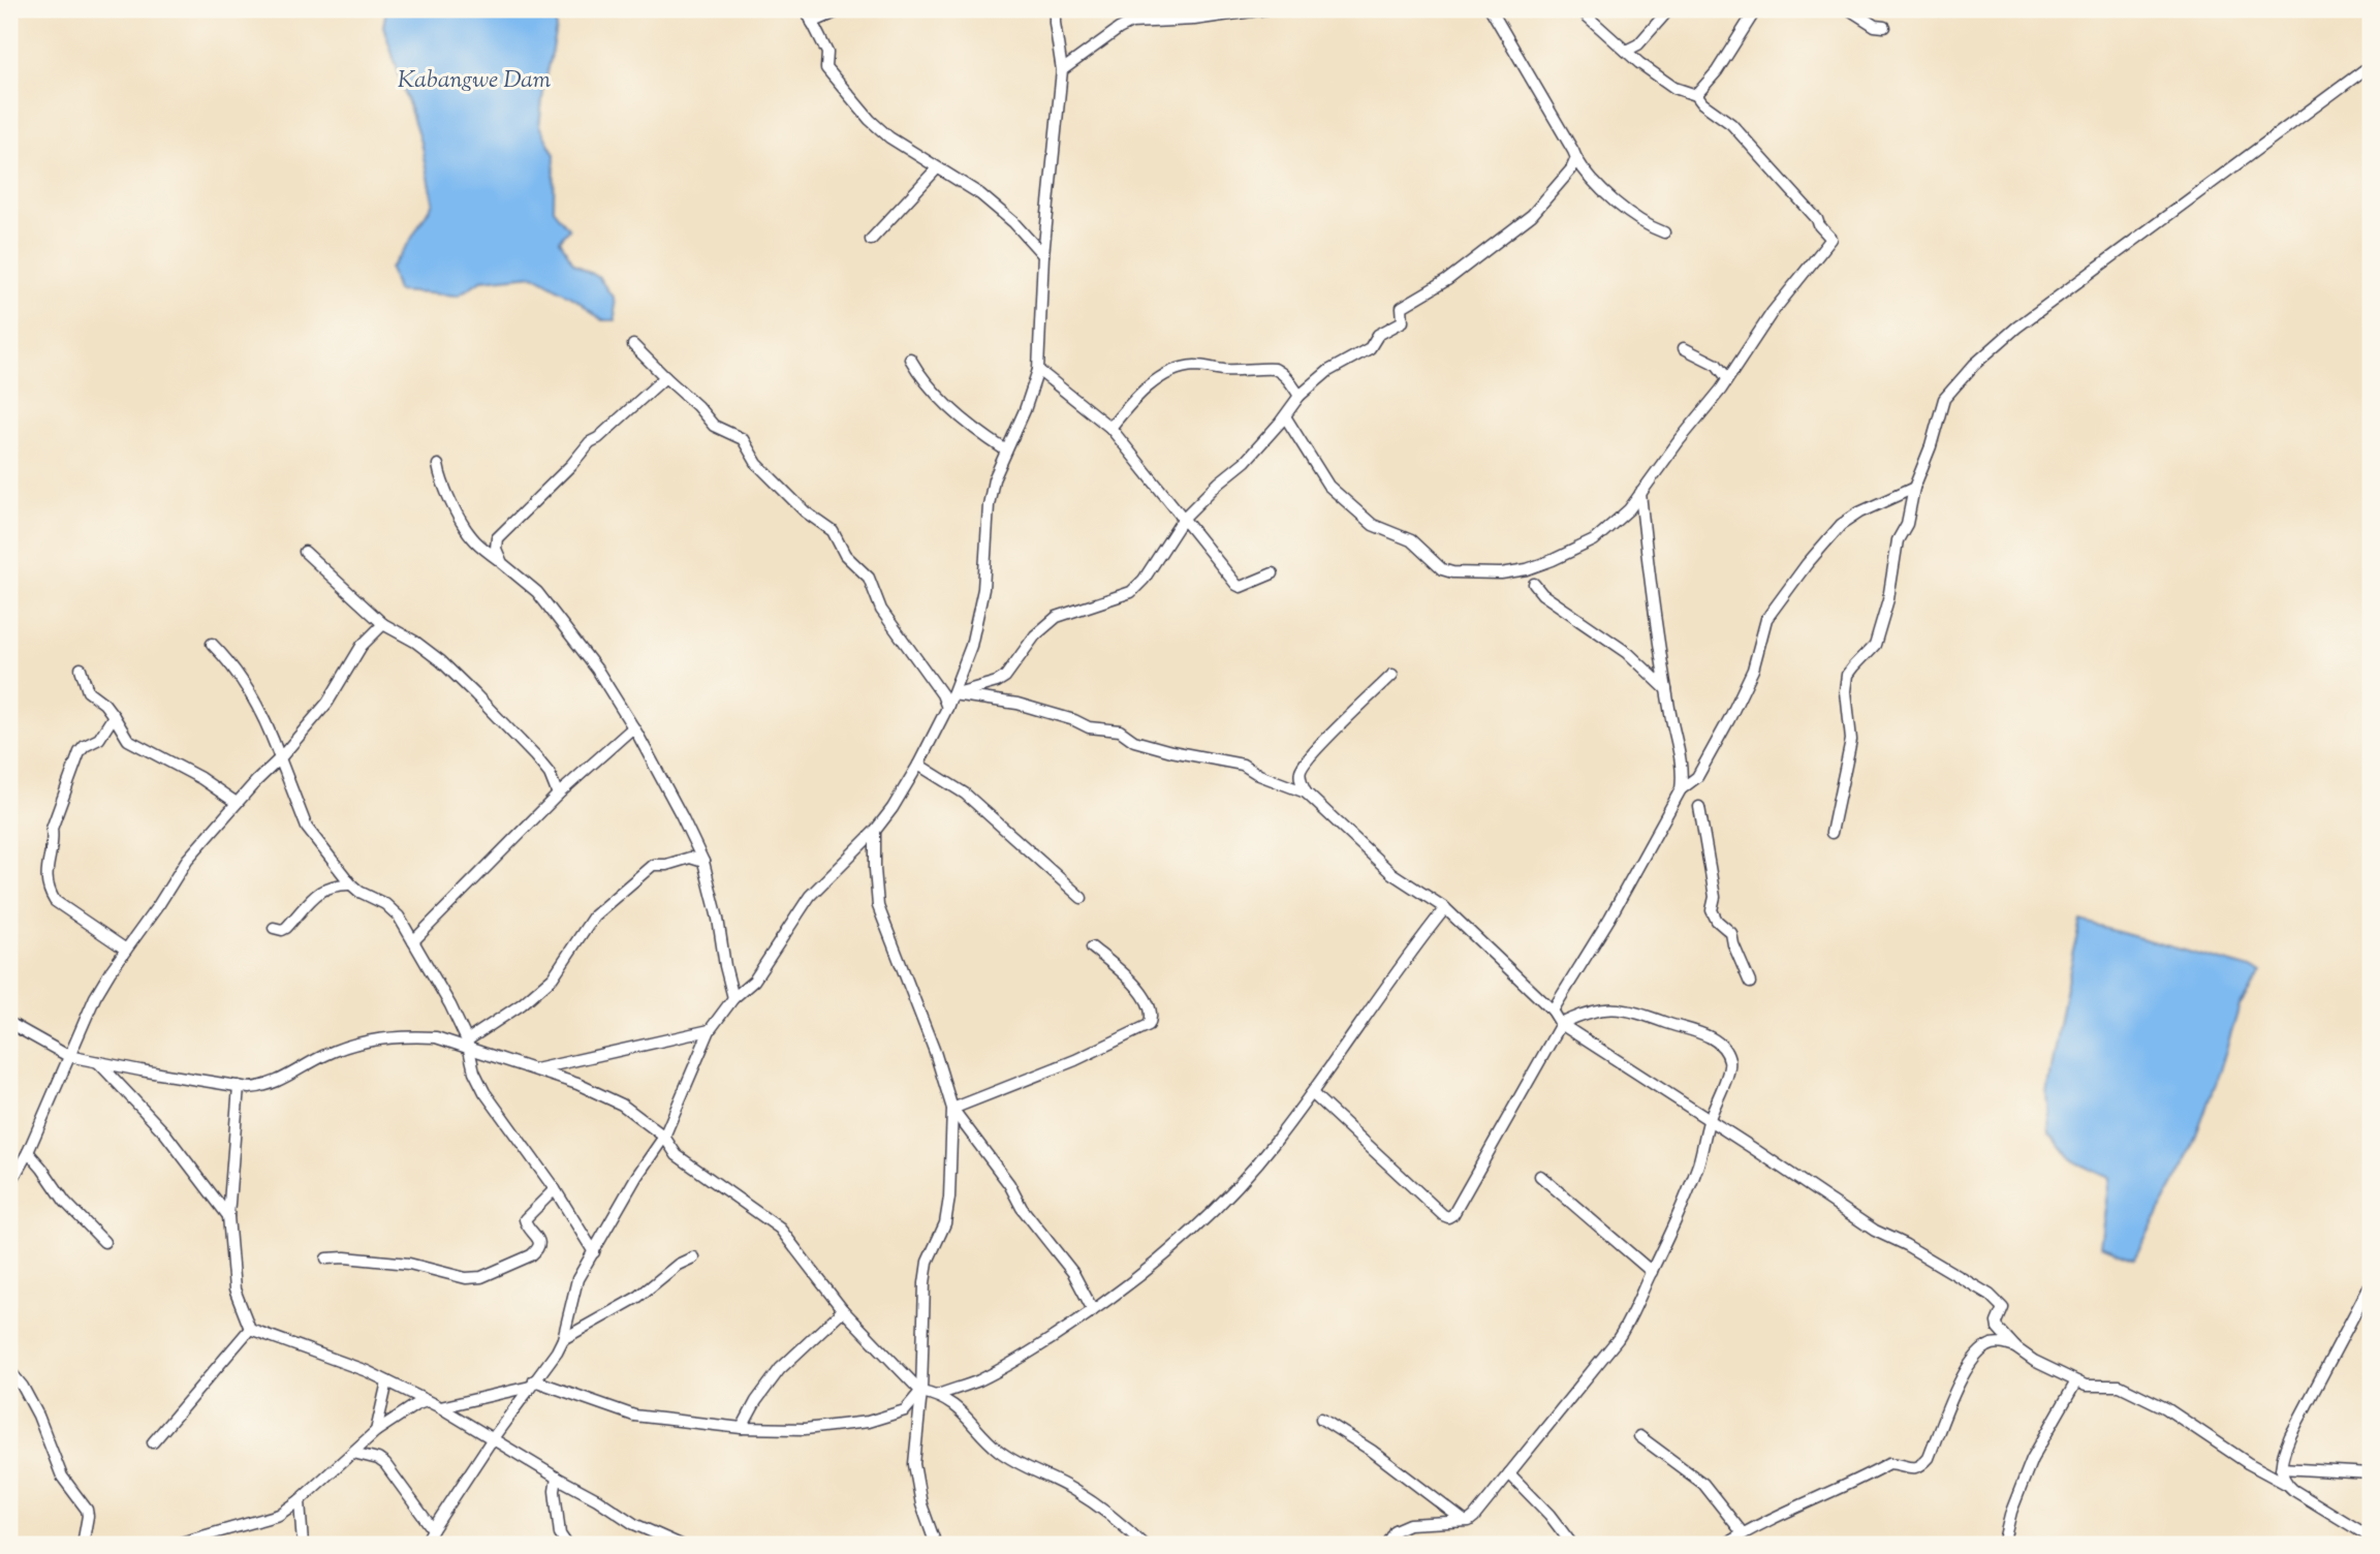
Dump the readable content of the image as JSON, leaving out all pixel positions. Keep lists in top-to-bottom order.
{
  "water": ["Kabangwe Dam"]
}
